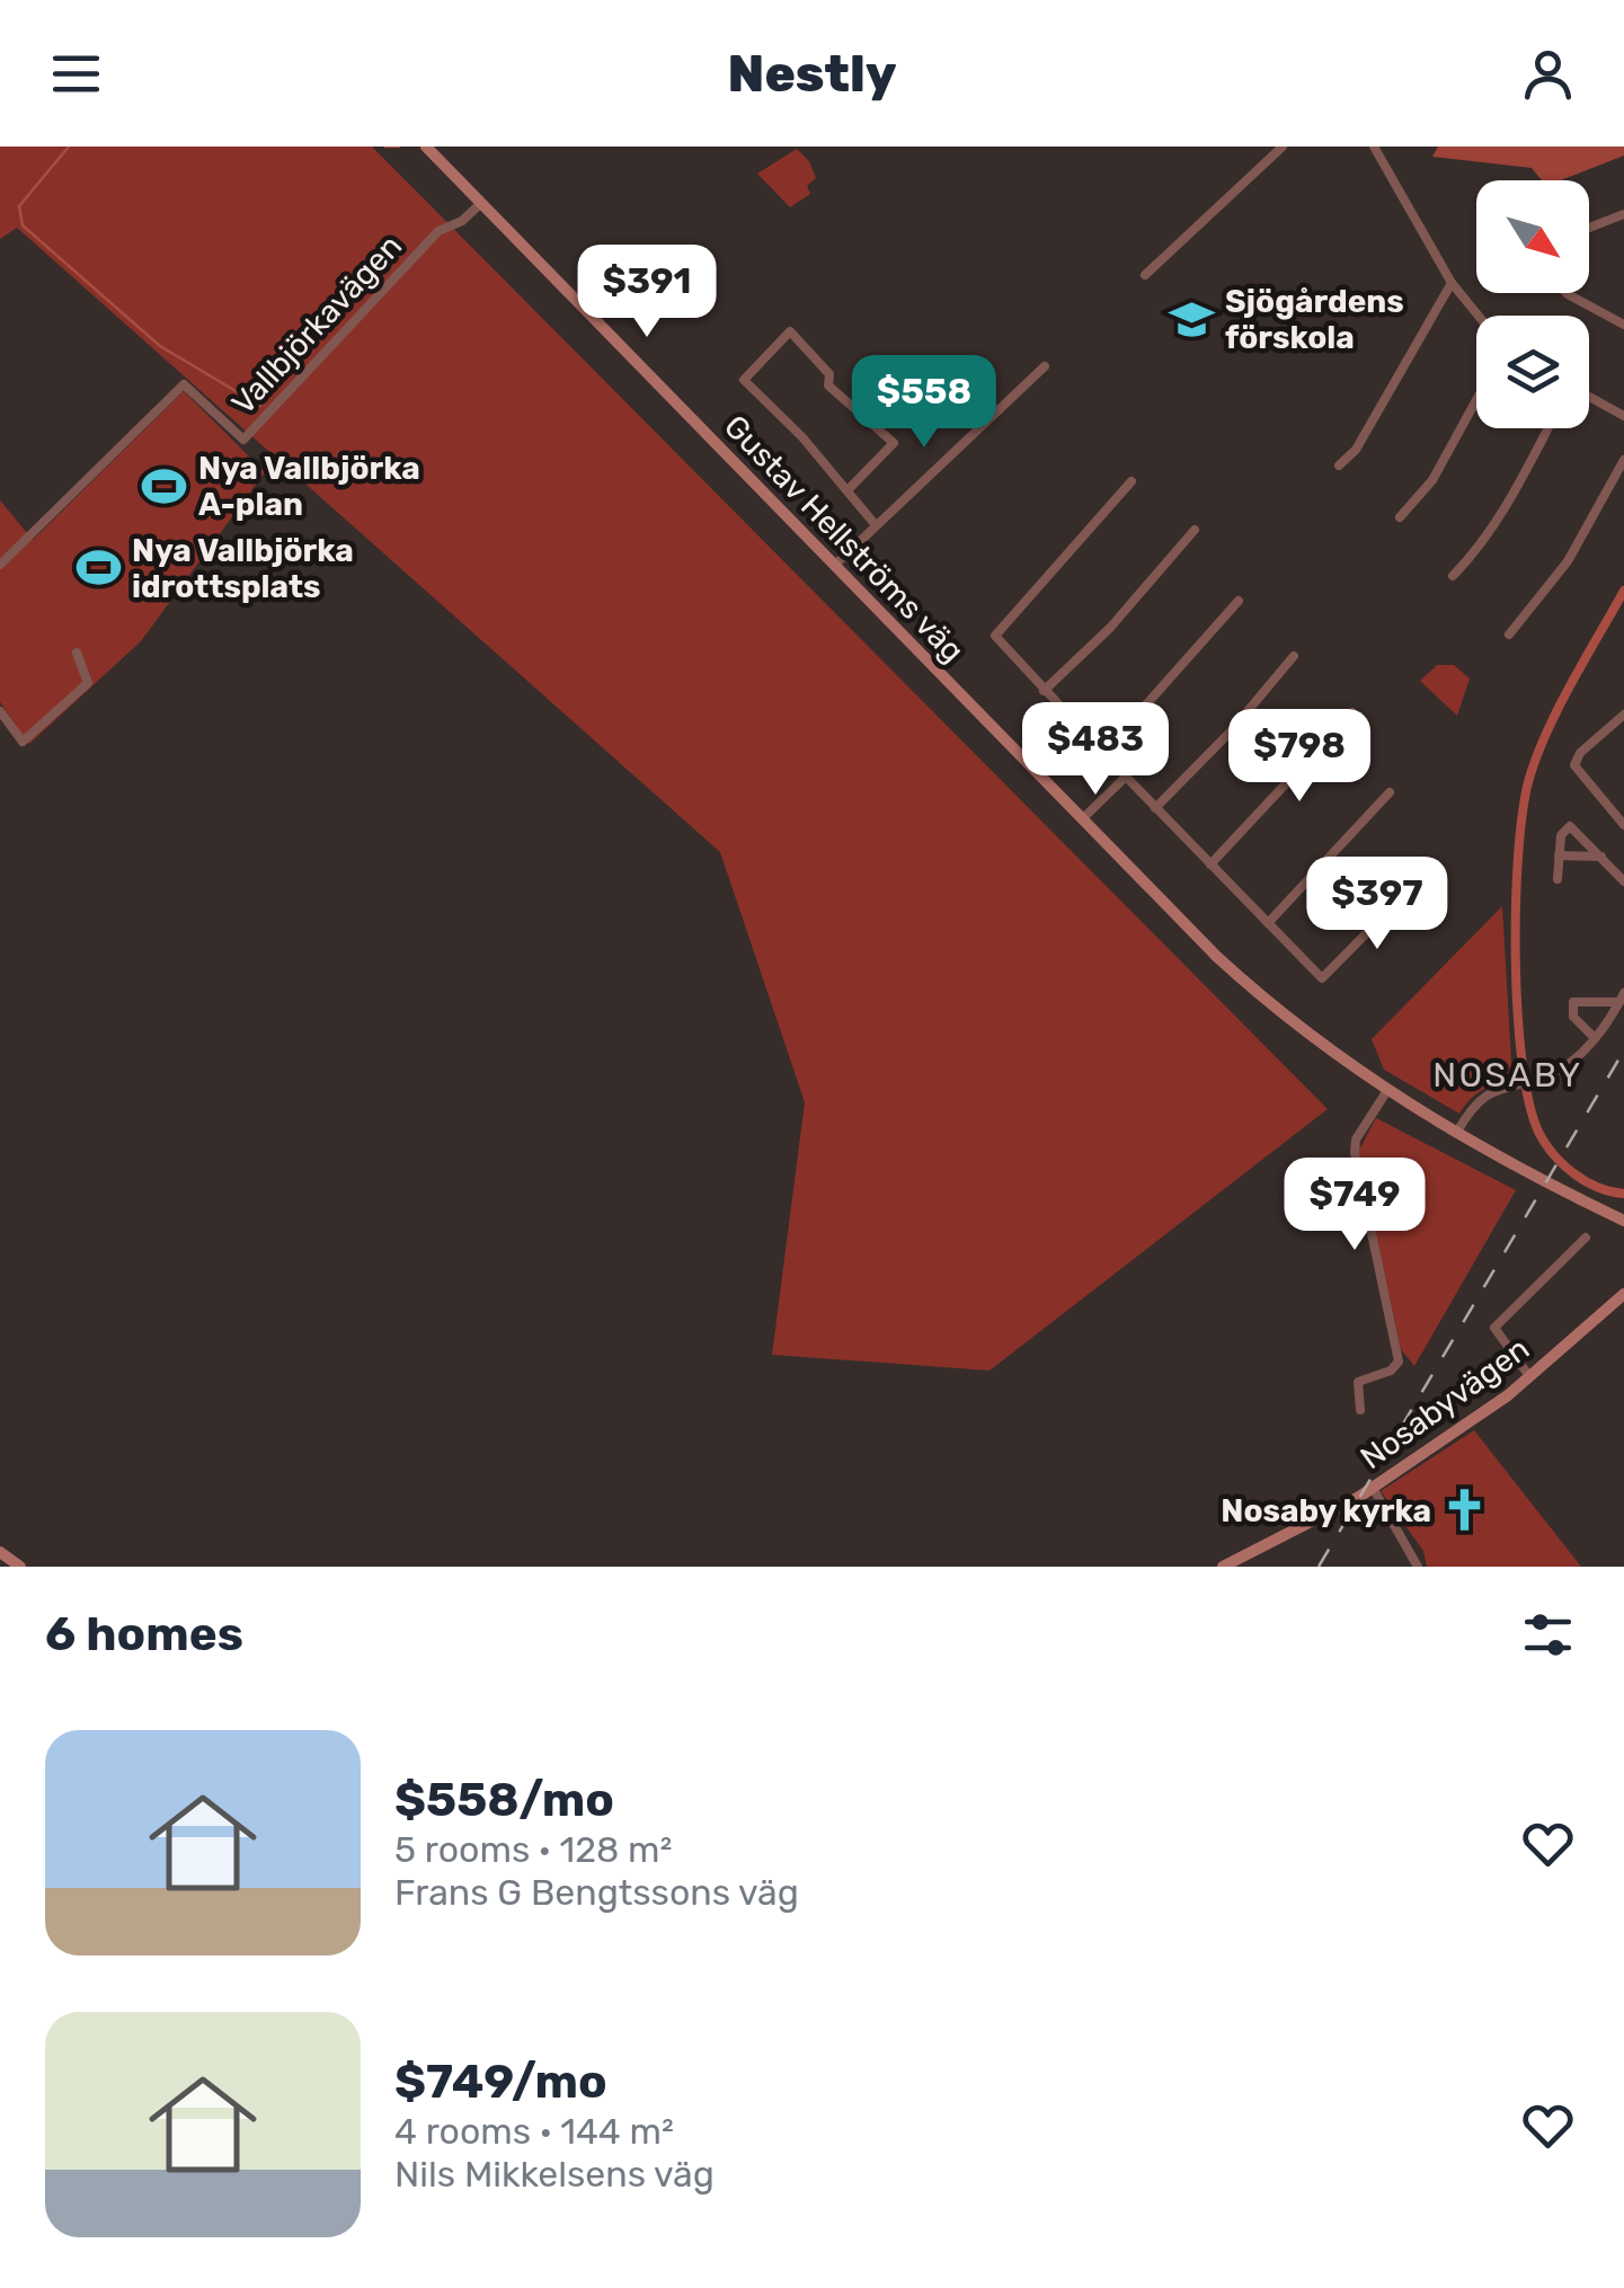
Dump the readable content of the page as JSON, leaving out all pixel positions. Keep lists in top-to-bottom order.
{
  "streets": {
    "street": ["Vallbjörkavägen", "Gustav Hellströms väg", "Nosabyvägen"]
  },
  "crossings": [
    ["Vallbjörkavägen", "Gustav Hellströms väg"]
  ],
  "districts": ["NOSABY"],
  "places": {
    "school or university": ["Sjögårdens förskola"],
    "sports": ["Nya Vallbjörka A-plan", "Nya Vallbjörka idrottsplats"],
    "church": ["Nosaby kyrka"]
  },
  "north": "bottom right",
  "page": {
    "header": "Nestly",
    "price": [
      "$391",
      "$558",
      "$483",
      "$798",
      "$397",
      "$749"
    ],
    "heading": "6 homes",
    "list": [
      {
        "name": "$558/mo",
        "note": "5 rooms · 128 m² · Frans G Bengtssons väg"
      },
      {
        "name": "$749/mo",
        "note": "4 rooms · 144 m² · Nils Mikkelsens väg"
      }
    ]
  }
}
